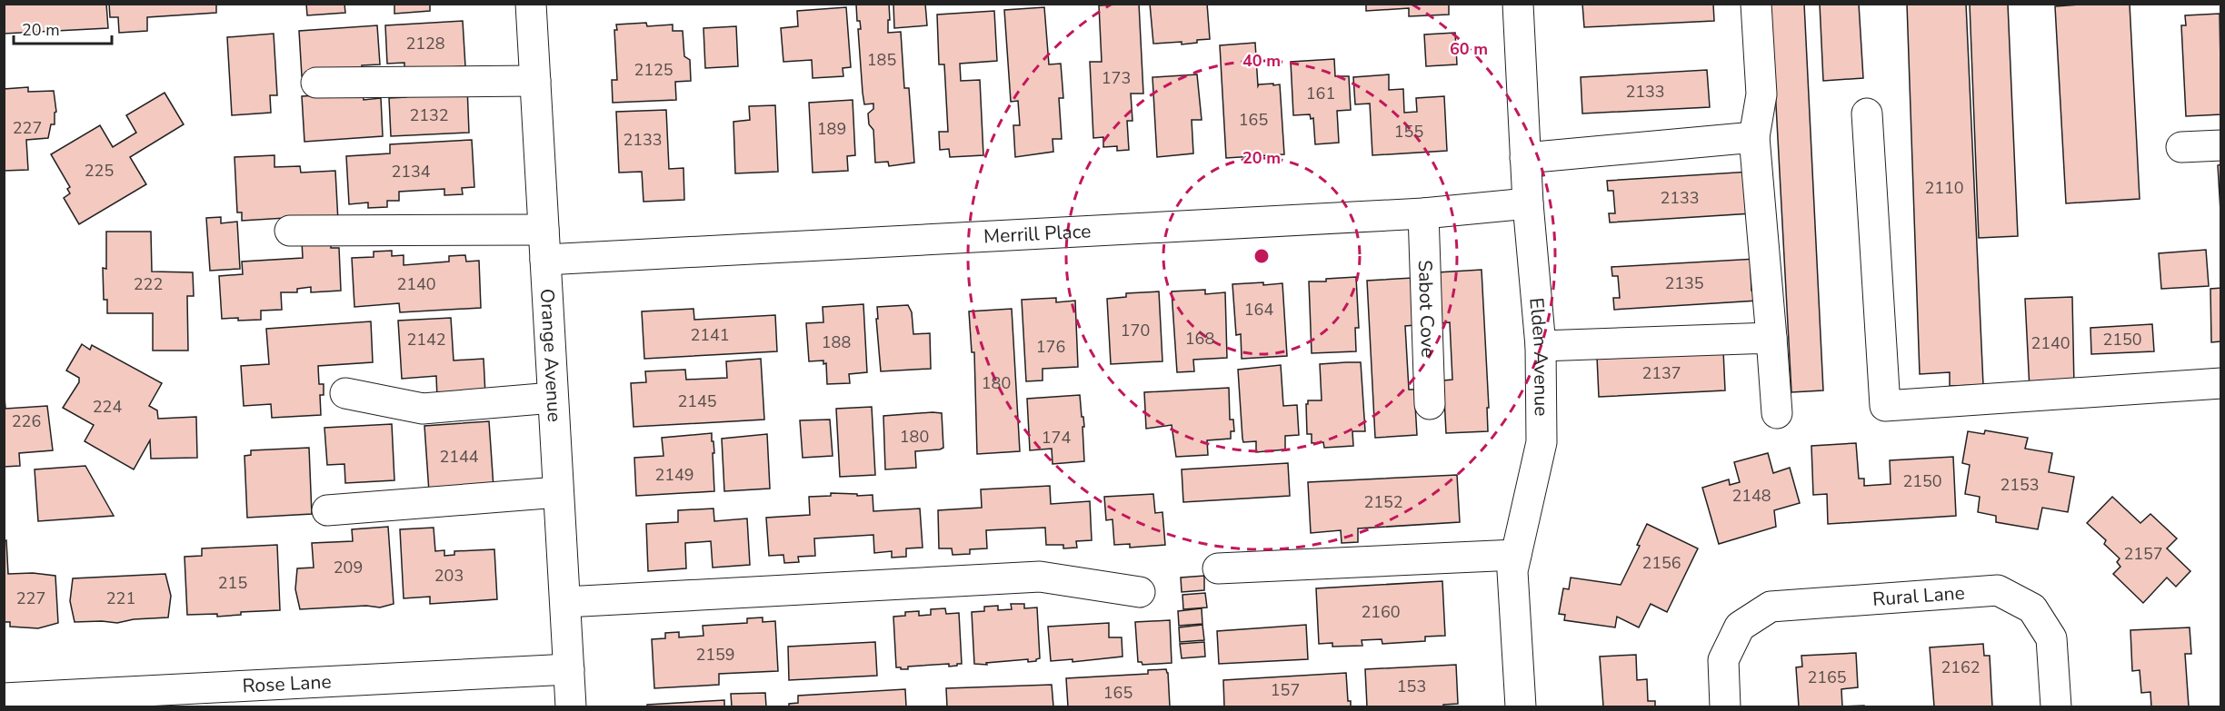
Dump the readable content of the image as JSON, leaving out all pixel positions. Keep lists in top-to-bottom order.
{
  "streets": {
    "street": [
      "Merrill Place",
      "Sabot Cove",
      "Orange Avenue",
      "Elden Avenue",
      "Rural Lane",
      "Rose Lane"
    ]
  },
  "crossings": [
    ["Merrill Place", "Sabot Cove"],
    ["Merrill Place", "Orange Avenue"],
    ["Merrill Place", "Elden Avenue"],
    ["Orange Avenue", "Rose Lane"]
  ],
  "house_numbers": [
    "2128",
    "185",
    "2125",
    "173",
    "2133",
    "161",
    "2132",
    "165",
    "227",
    "189",
    "155",
    "2133",
    "225",
    "2134",
    "2110",
    "2133",
    "2135",
    "222",
    "2140",
    "164",
    "170",
    "2141",
    "168",
    "2142",
    "2150",
    "188",
    "2140",
    "176",
    "2137",
    "180",
    "2145",
    "224",
    "226",
    "180",
    "174",
    "2144",
    "2149",
    "2150",
    "2153",
    "2148",
    "2152",
    "2157",
    "2156",
    "209",
    "203",
    "215",
    "227",
    "221",
    "2160",
    "2159",
    "2162",
    "2165",
    "153",
    "157",
    "165"
  ],
  "scale_bar": "20 m",
  "rings": ["60 m", "40 m", "20 m"]
}
